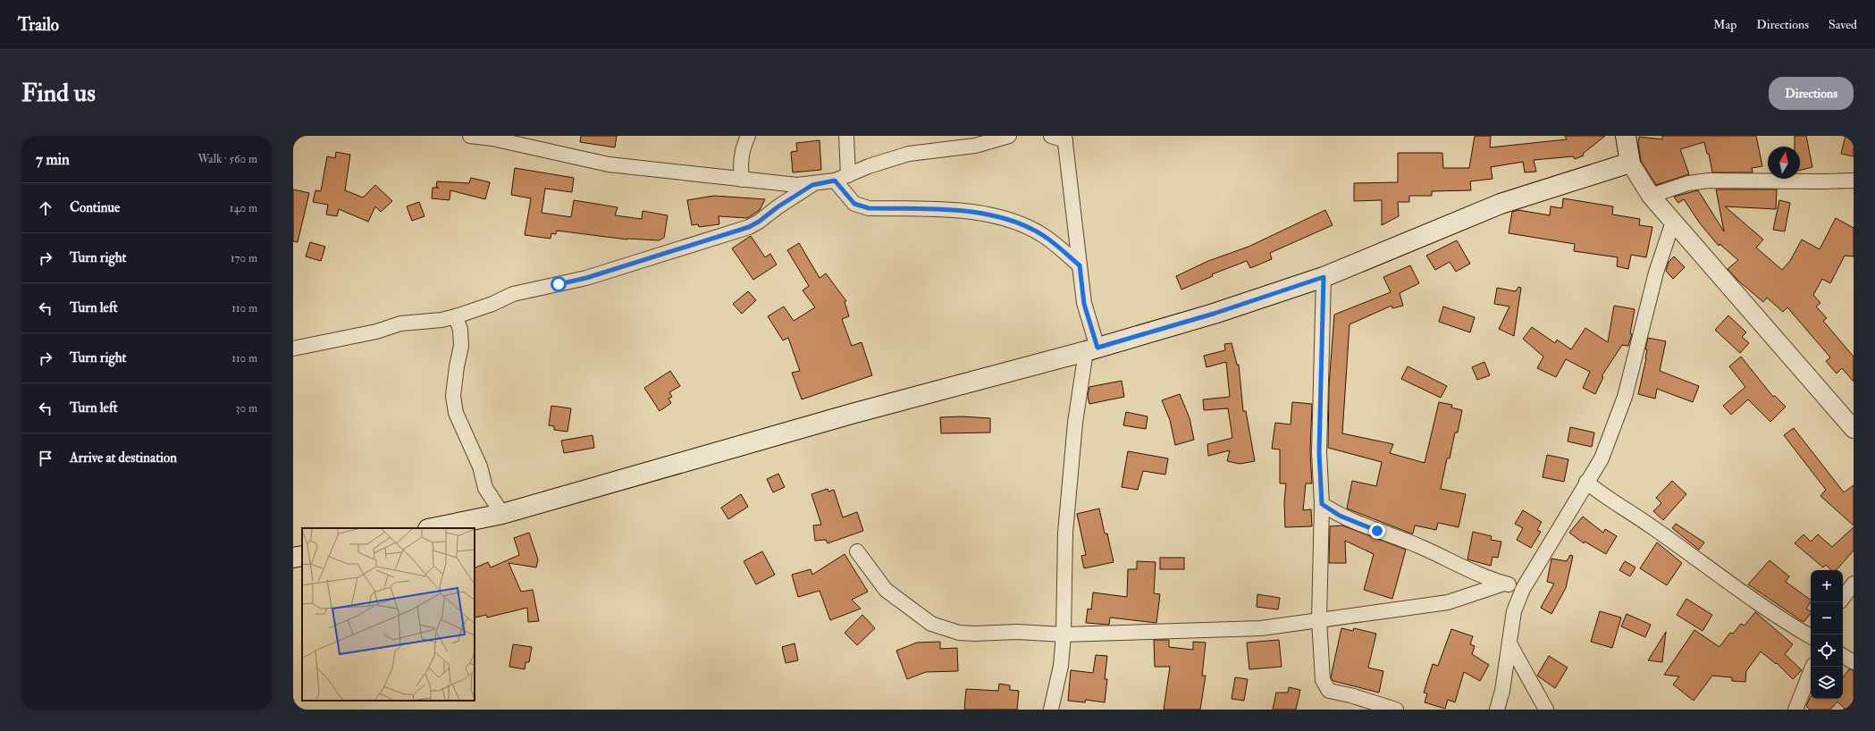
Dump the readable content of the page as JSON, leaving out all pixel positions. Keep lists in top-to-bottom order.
{
  "north": "top",
  "page": {
    "header": "Trailo",
    "nav": ["Map", "Directions", "Saved"],
    "buttons": "Directions",
    "title": "Find us",
    "heading": ["7 min", "Walk · 560 m"],
    "list": [
      ["Continue", "140 m"],
      ["Turn right", "170 m"],
      ["Turn left", "110 m"],
      ["Turn right", "110 m"],
      ["Turn left", "30 m"],
      "Arrive at destination"
    ],
    "map_buttons": ["+", "−"]
  }
}
